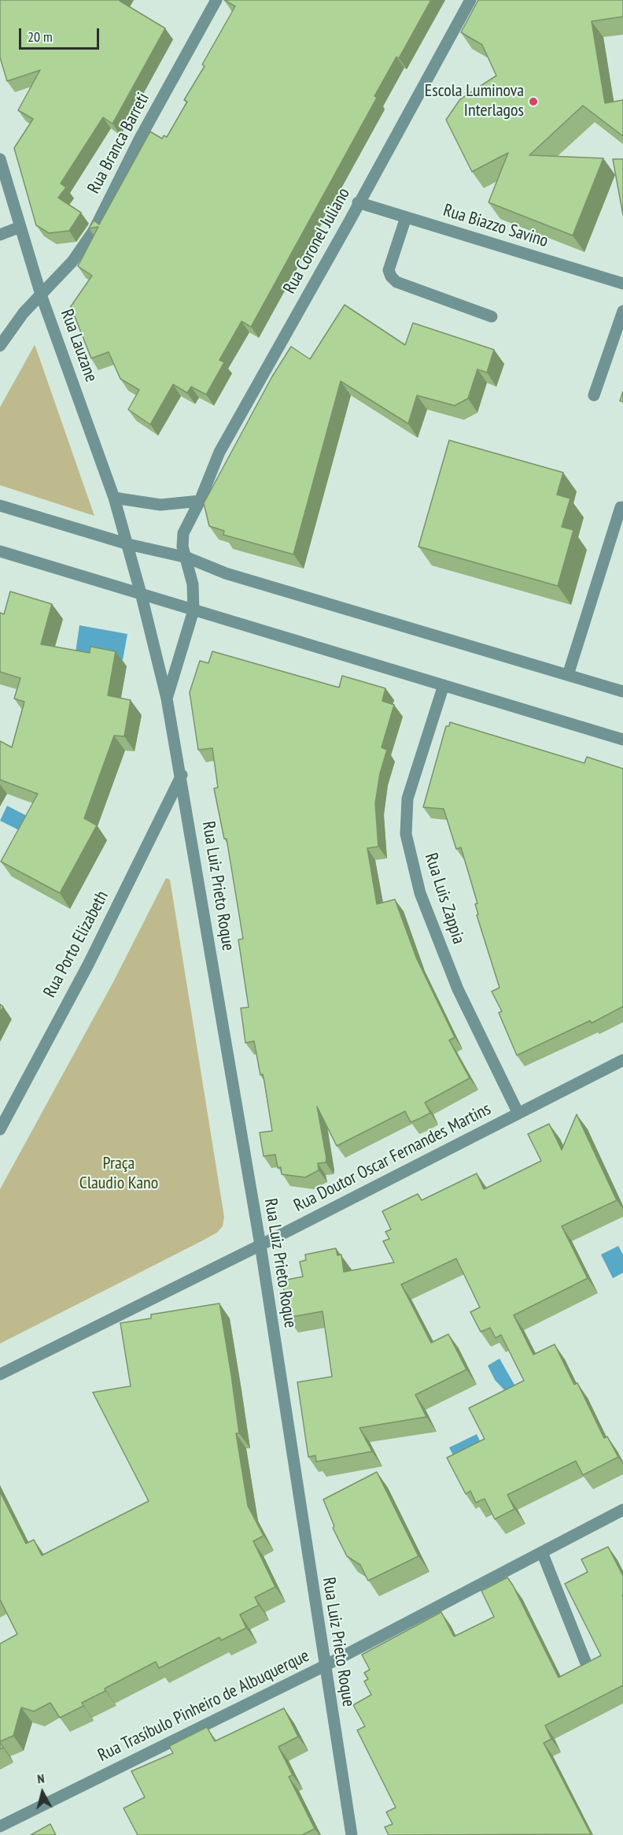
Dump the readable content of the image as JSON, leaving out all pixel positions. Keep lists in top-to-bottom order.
{
  "streets": {
    "street": [
      "Rua Branca Barreti",
      "Rua Biazzo Savino",
      "Rua Coronel Juliano",
      "Rua Lauzane",
      "Rua Luiz Prieto Roque",
      "Rua Luis Zappia",
      "Rua Porto Elizabeth",
      "Rua Doutor Oscar Fernandes Martins",
      "Rua Trasíbulo Pinheiro de Albuquerque"
    ]
  },
  "crossings": [
    ["Rua Branca Barreti", "Rua Lauzane"],
    ["Rua Biazzo Savino", "Rua Coronel Juliano"],
    ["Rua Coronel Juliano", "Rua Luiz Prieto Roque"],
    ["Rua Lauzane", "Rua Luiz Prieto Roque"],
    ["Rua Luiz Prieto Roque", "Rua Porto Elizabeth"],
    ["Rua Luiz Prieto Roque", "Rua Doutor Oscar Fernandes Martins"],
    ["Rua Luiz Prieto Roque", "Rua Trasíbulo Pinheiro de Albuquerque"],
    ["Rua Luis Zappia", "Rua Doutor Oscar Fernandes Martins"]
  ],
  "parks": ["Praça Claudio Kano"],
  "places": ["Escola Luminova Interlagos"],
  "scale_bar": "20 m",
  "north": "top"
}
